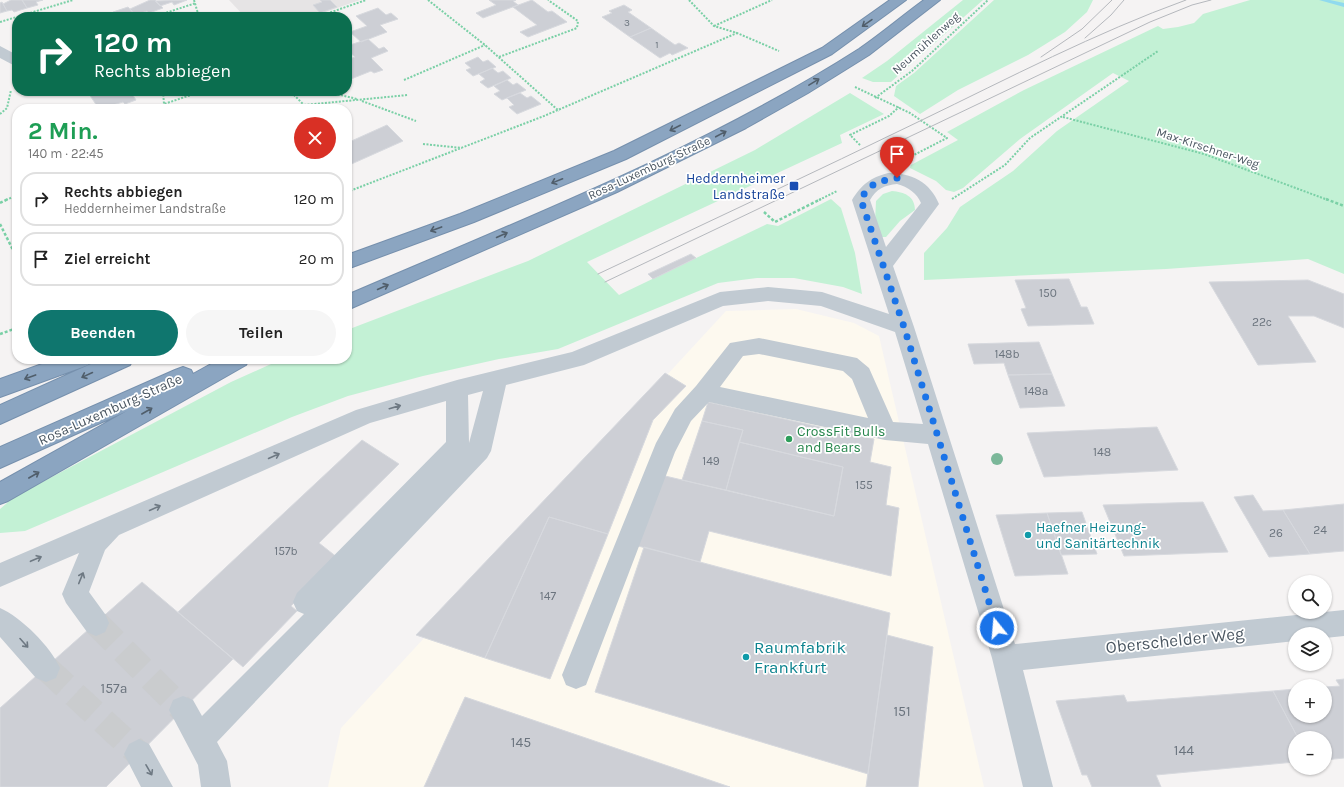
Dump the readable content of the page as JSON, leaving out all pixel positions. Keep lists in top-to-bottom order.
{
  "streets": {
    "highway": ["Rosa-Luxemburg-Straße"],
    "street": ["Oberschelder Weg"],
    "path": ["Neumühlenweg", "Max-Kirschner-Weg"]
  },
  "places": {
    "transit": ["Heddernheimer Landstraße"],
    "other": ["CrossFit Bulls and Bears", "Haefner Heizung- und Sanitärtechnik", "Raumfabrik Frankfurt"]
  },
  "house_numbers": [
    "3",
    "1",
    "150",
    "22c",
    "148b",
    "148a",
    "148",
    "149",
    "155",
    "24",
    "26",
    "157b",
    "147",
    "157a",
    "151",
    "145",
    "144"
  ],
  "page": {
    "turn": ["120 m", "Rechts abbiegen"],
    "heading": ["2 Min.", "140 m · 22:45"],
    "list": [
      {
        "name": "Rechts abbiegen",
        "note": "Heddernheimer Landstraße",
        "value": "120 m"
      },
      {
        "name": "Ziel erreicht",
        "value": "20 m"
      }
    ],
    "buttons": ["Beenden", "Teilen"],
    "map_buttons": ["+", "−"]
  }
}
